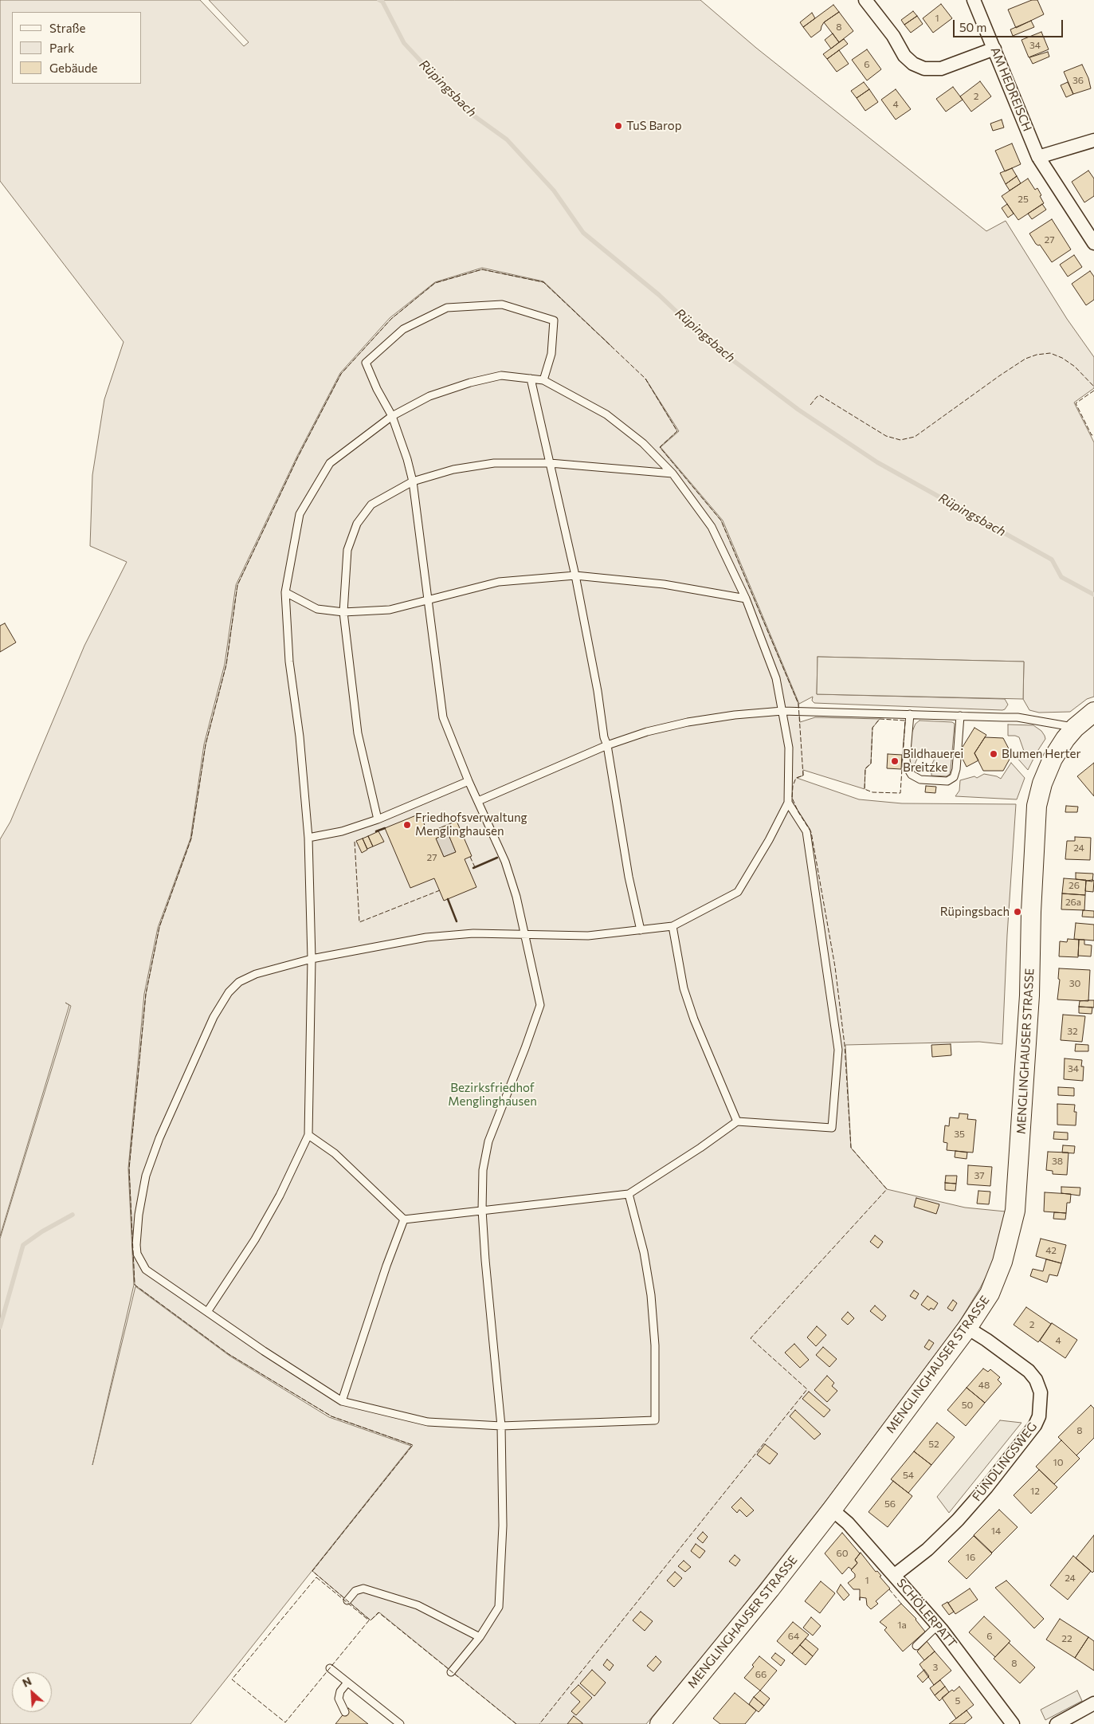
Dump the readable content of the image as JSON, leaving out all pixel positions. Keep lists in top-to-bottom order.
{
  "streets": {
    "street": [
      "AM HEDREISCH",
      "MENGLINGHAUSER STRASSE",
      "FÜNDLINGSWEG",
      "SCHÖLERPATT"
    ]
  },
  "crossings": [
    ["MENGLINGHAUSER STRASSE", "FÜNDLINGSWEG"],
    ["MENGLINGHAUSER STRASSE", "SCHÖLERPATT"],
    ["FÜNDLINGSWEG", "SCHÖLERPATT"]
  ],
  "water": ["Rüpingsbach"],
  "parks": ["Bezirksfriedhof Menglinghausen"],
  "places": [
    "TuS Barop",
    "Blumen Herter",
    "Bildhauerei Breitzke",
    "Friedhofsverwaltung Menglinghausen",
    "Rüpingsbach"
  ],
  "house_numbers": [
    "1",
    "8",
    "34",
    "6",
    "36",
    "2",
    "4",
    "25",
    "27",
    "24",
    "27",
    "26",
    "26a",
    "30",
    "32",
    "34",
    "35",
    "38",
    "37",
    "42",
    "2",
    "4",
    "48",
    "50",
    "8",
    "52",
    "10",
    "54",
    "12",
    "56",
    "14",
    "60",
    "16",
    "24",
    "1",
    "1a",
    "64",
    "6",
    "22",
    "8",
    "3",
    "66",
    "5"
  ],
  "legend": ["Straße", "Park", "Gebäude"],
  "scale_bar": "50 m",
  "north": "top left"
}
